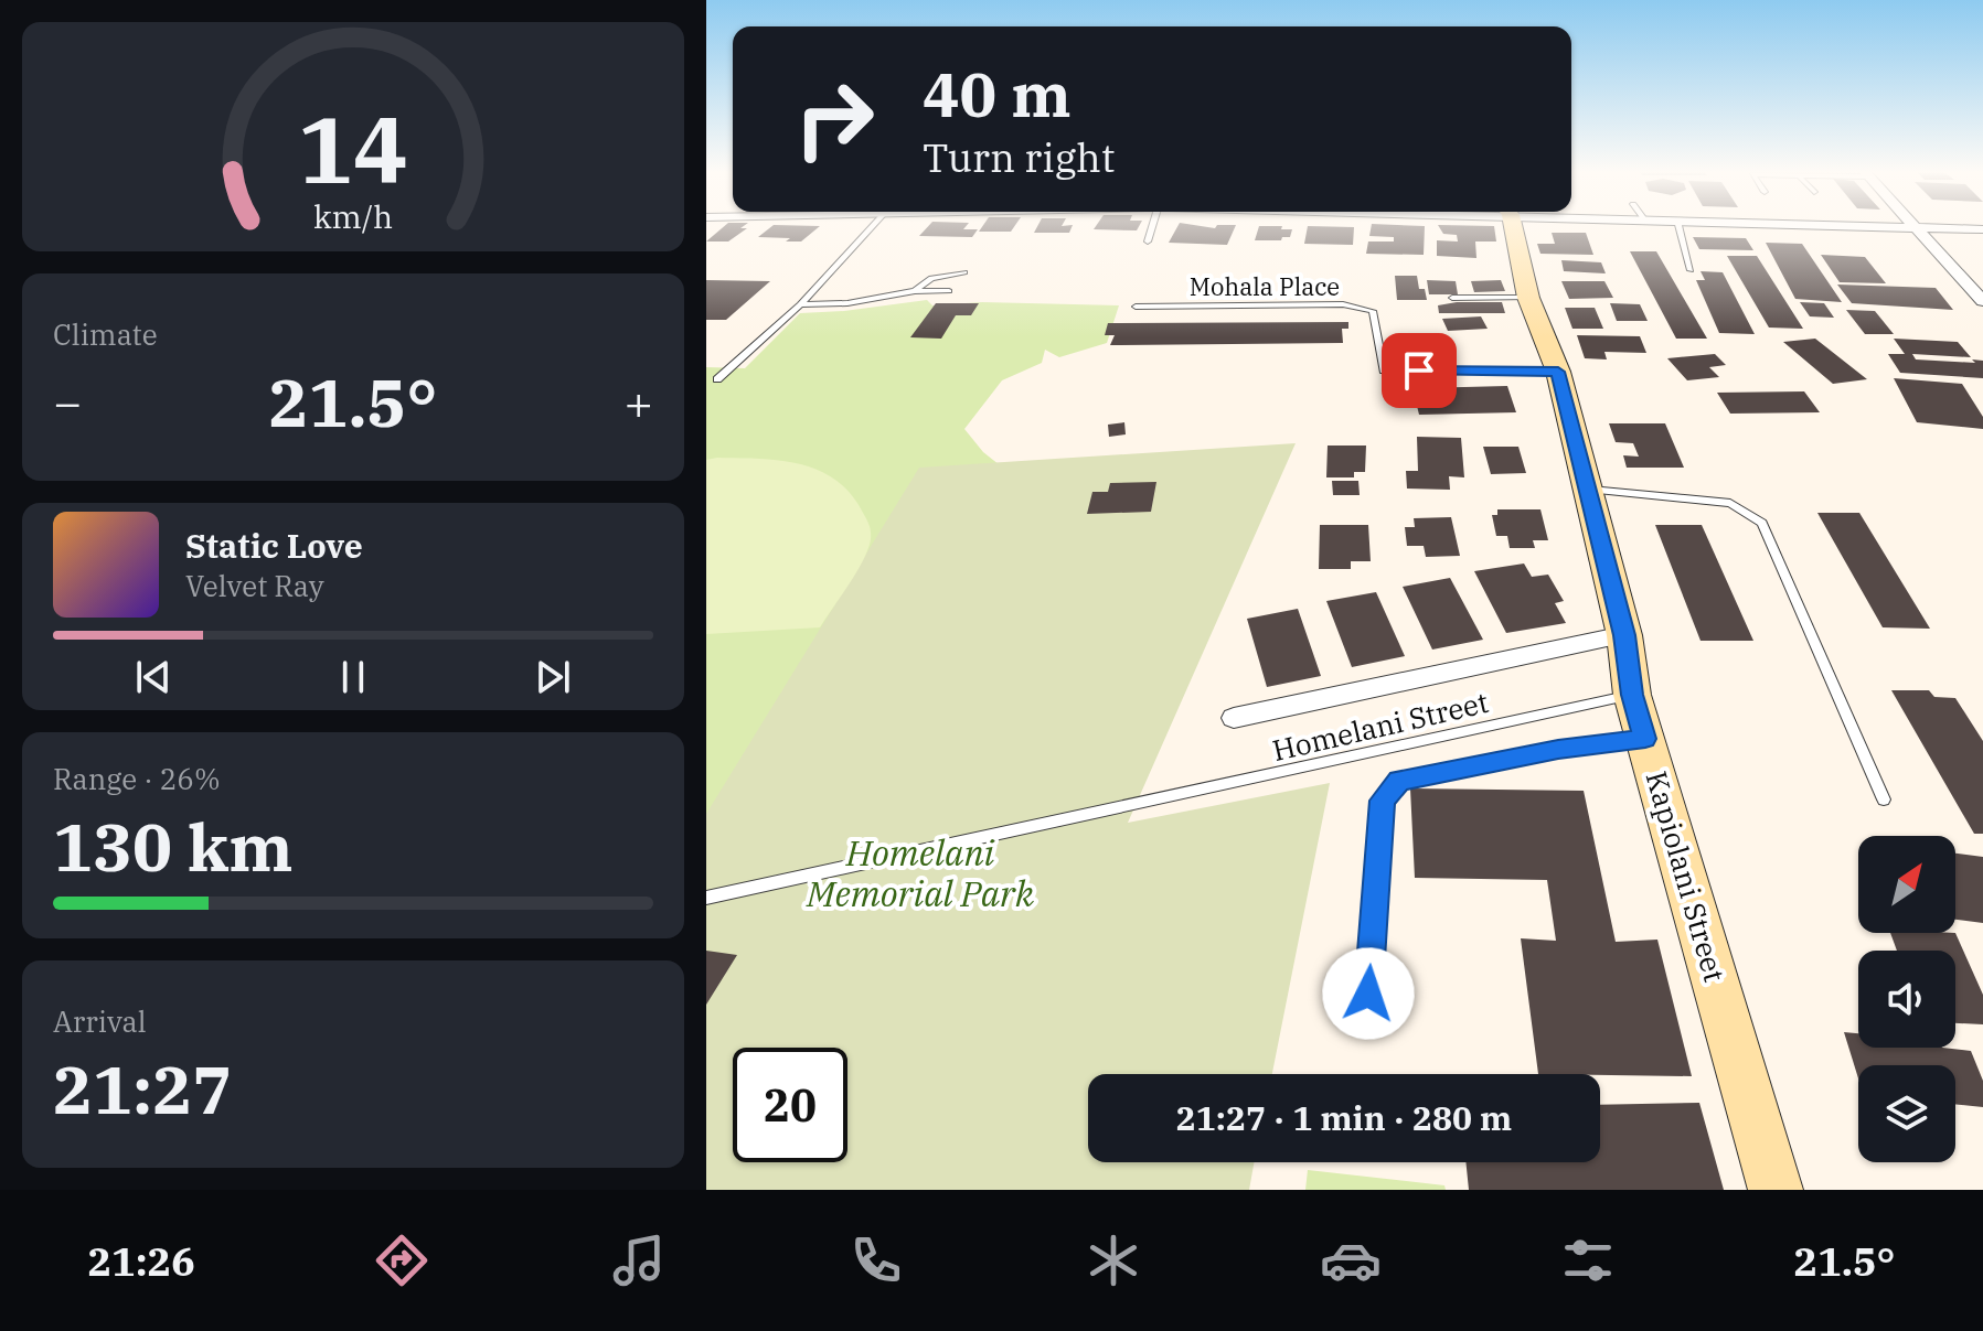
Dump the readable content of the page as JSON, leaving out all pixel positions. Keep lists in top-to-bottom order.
{
  "streets": {
    "street": ["Kapiolani Street"],
    "lane": ["Mohala Place", "Homelani Street"]
  },
  "crossings": [
    ["Mohala Place", "Kapiolani Street"],
    ["Homelani Street", "Kapiolani Street"]
  ],
  "parks": ["Homelani Memorial Park"],
  "north": "top right",
  "page": {
    "turn": ["40 m", "Turn right"],
    "tile": [
      "Climate",
      ["Range · 26%", "130 km"],
      ["Arrival", "21:27"]
    ],
    "heat": ["−", "21.5°", "+"],
    "song": ["Static Love", "Velvet Ray"],
    "limit": "20",
    "trip": "21:27 · 1 min · 280 m",
    "tabs": ["21:26", "21.5°"],
    "gauge": ["14", "km/h"]
  }
}
